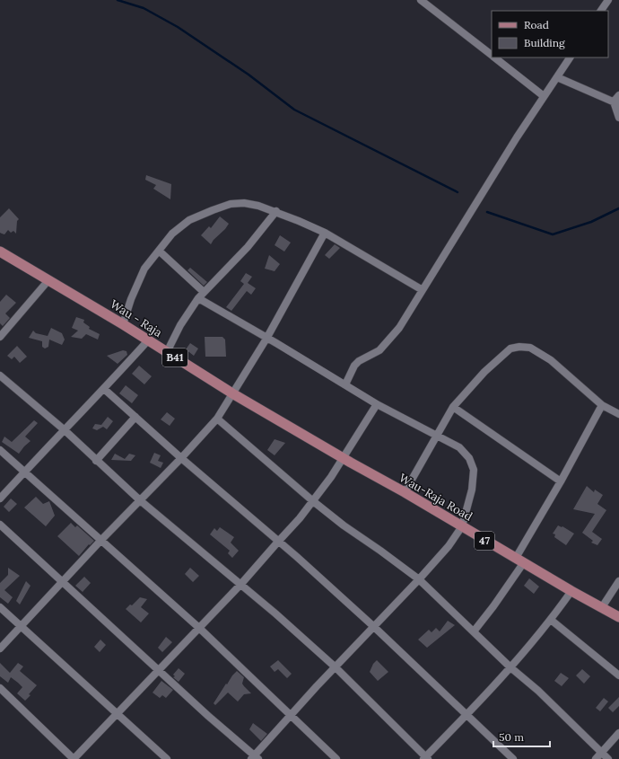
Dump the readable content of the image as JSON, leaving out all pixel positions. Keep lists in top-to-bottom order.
{
  "streets": {
    "main road": [
      "Wau - Raja",
      "B41",
      "Wau-Raja Road",
      "47"
    ]
  },
  "crossings": [
    ["Wau - Raja", "Wau-Raja Road"]
  ],
  "legend": ["Road", "Building"],
  "scale_bar": "50 m"
}
